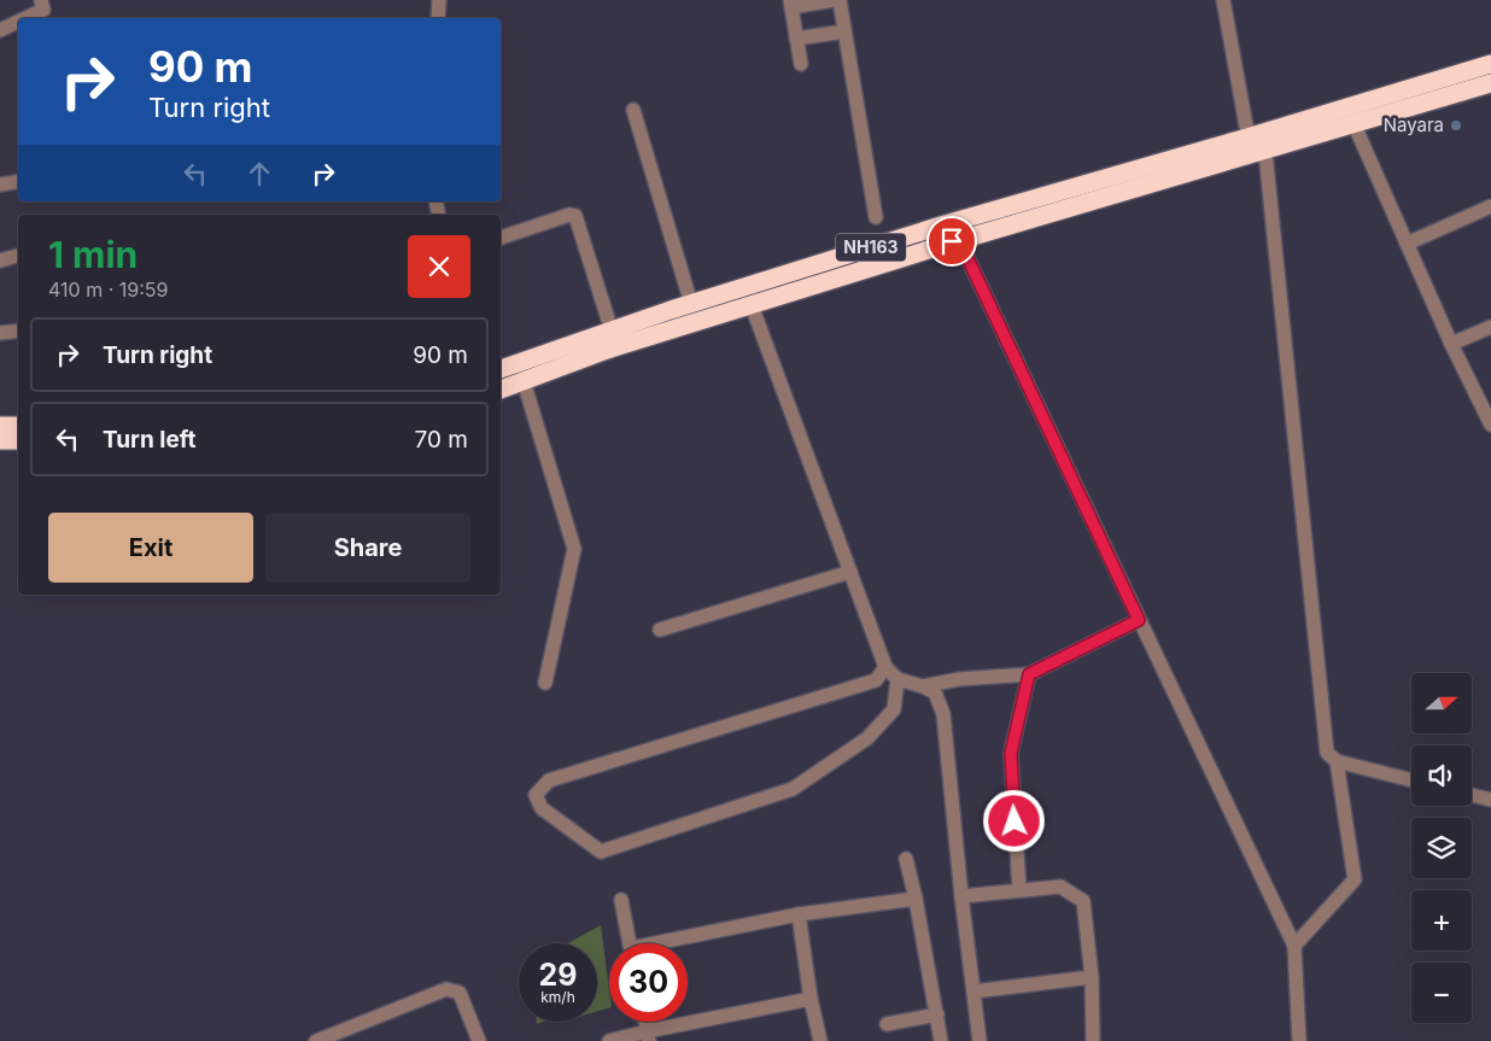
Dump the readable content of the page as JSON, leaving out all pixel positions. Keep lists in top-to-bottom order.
{
  "streets": {
    "highway": ["NH163"]
  },
  "places": ["Nayara"],
  "north": "right",
  "page": {
    "turn": ["90 m", "Turn right"],
    "heading": ["1 min", "410 m · 19:59"],
    "list": [
      {
        "name": "Turn right",
        "value": "90 m"
      },
      {
        "name": "Turn left",
        "value": "70 m"
      }
    ],
    "buttons": ["Exit", "Share"],
    "map_buttons": ["+", "−"],
    "speed": "29 km/h",
    "limit": "30"
  }
}
